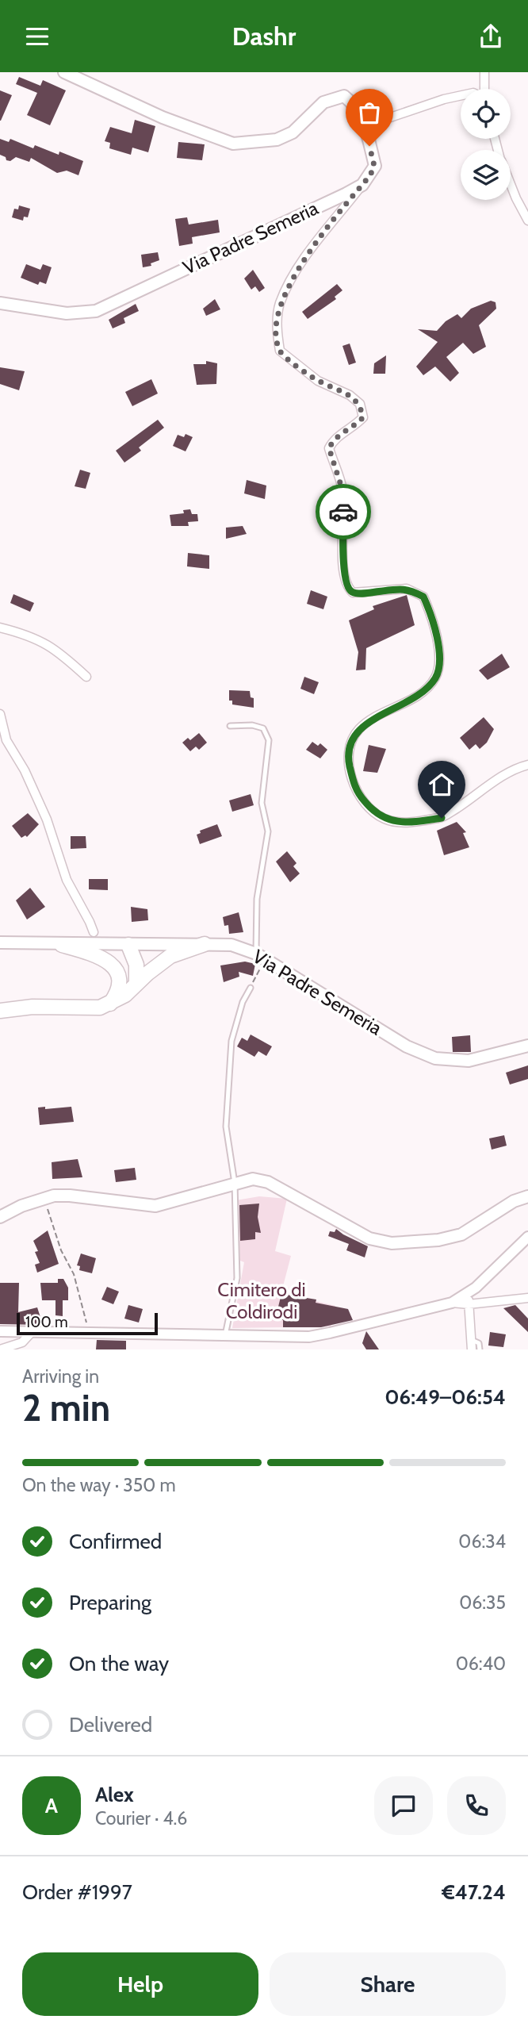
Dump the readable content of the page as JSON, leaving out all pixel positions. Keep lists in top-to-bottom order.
{
  "streets": {
    "main road": ["Via Padre Semeria"]
  },
  "parks": ["Cimitero di Coldirodi"],
  "scale_bar": "100 m",
  "page": {
    "header": "Dashr",
    "scale": "100 m",
    "heading": ["2 min", "Arriving in", "06:49–06:54"],
    "panel": [
      "Alex",
      "Courier · 4.6",
      "Order #1997",
      "€47.24"
    ],
    "bar": "On the way · 350 m",
    "list": [
      ["Confirmed", "06:34"],
      ["Preparing", "06:35"],
      ["On the way", "06:40"],
      "Delivered"
    ],
    "round": "A",
    "buttons": ["Help", "Share"]
  }
}
